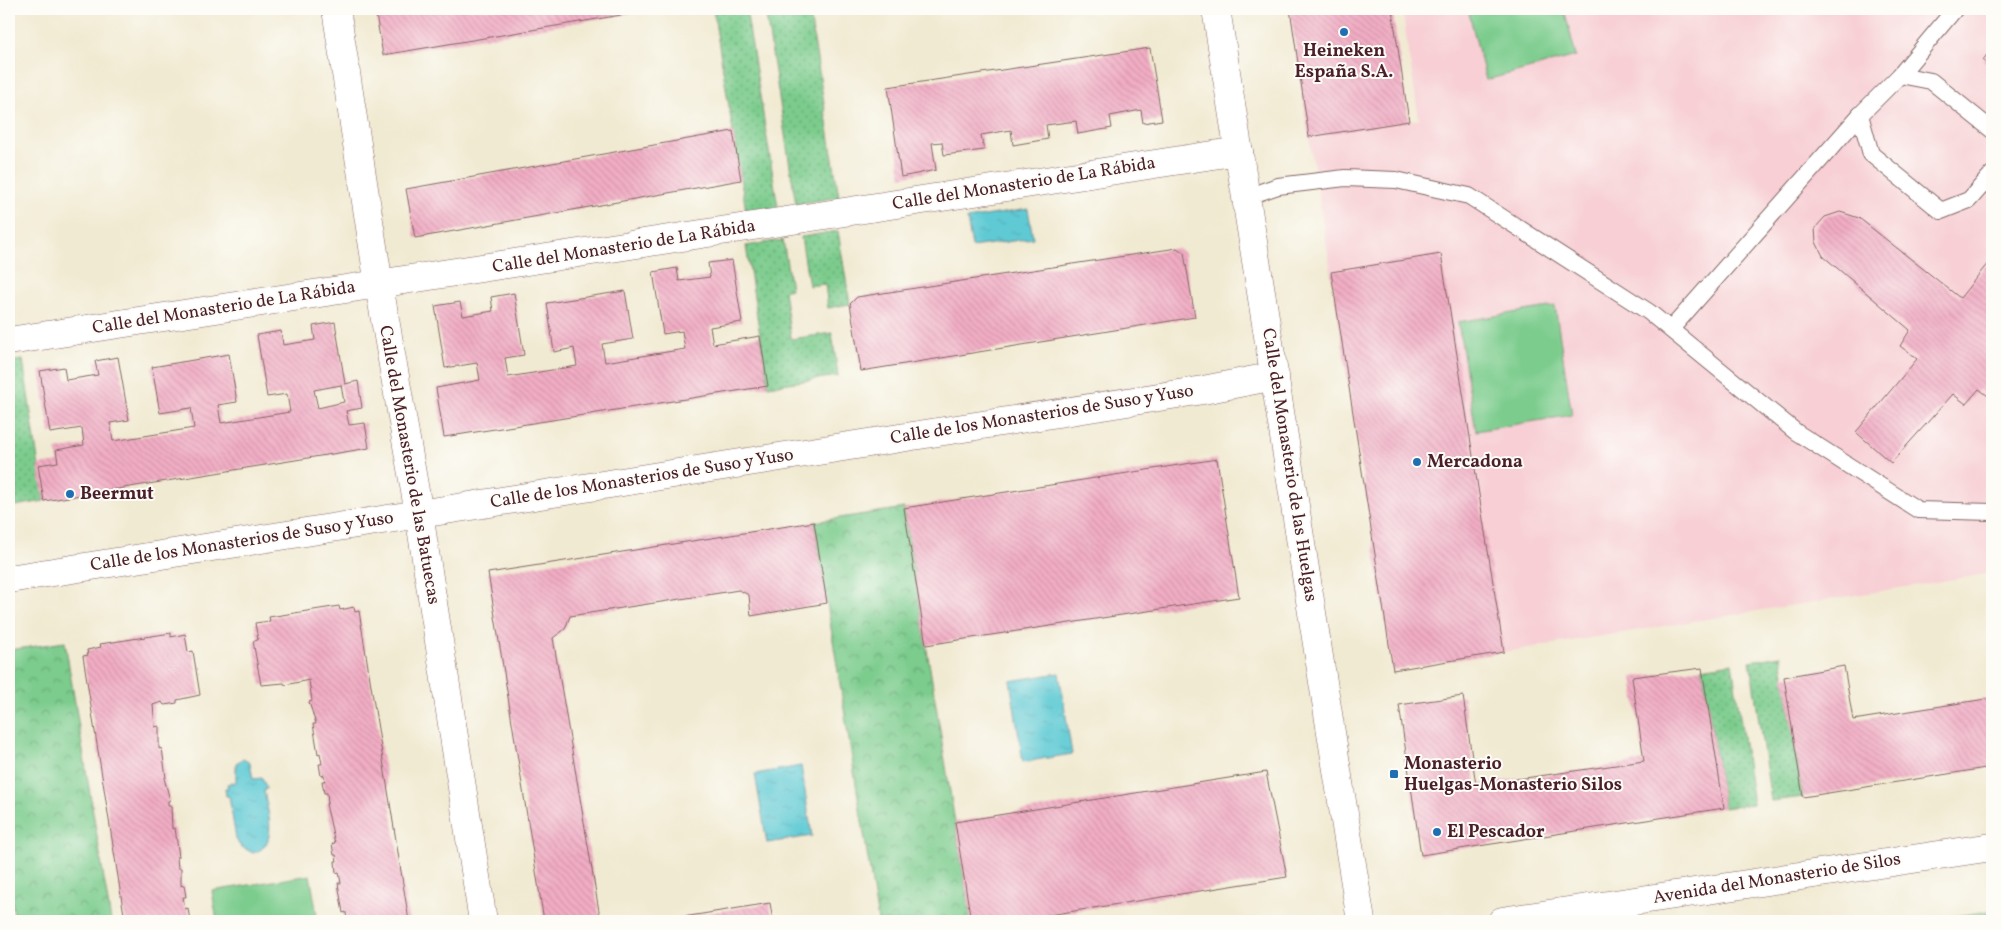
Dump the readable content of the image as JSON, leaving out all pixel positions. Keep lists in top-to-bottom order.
{
  "streets": {
    "street": [
      "Calle del Monasterio de La Rábida",
      "Calle de los Monasterios de Suso y Yuso",
      "Calle del Monasterio de las Batuecas",
      "Calle del Monasterio de las Huelgas",
      "Avenida del Monasterio de Silos"
    ]
  },
  "crossings": [
    ["Calle del Monasterio de La Rábida", "Calle del Monasterio de las Batuecas"],
    ["Calle del Monasterio de La Rábida", "Calle del Monasterio de las Huelgas"],
    ["Calle de los Monasterios de Suso y Yuso", "Calle del Monasterio de las Batuecas"],
    ["Calle de los Monasterios de Suso y Yuso", "Calle del Monasterio de las Huelgas"]
  ],
  "places": {
    "other": [
      "Heineken España S.A.",
      "Mercadona",
      "Beermut",
      "El Pescador"
    ],
    "transit": ["Monasterio Huelgas-Monasterio Silos"]
  }
}
